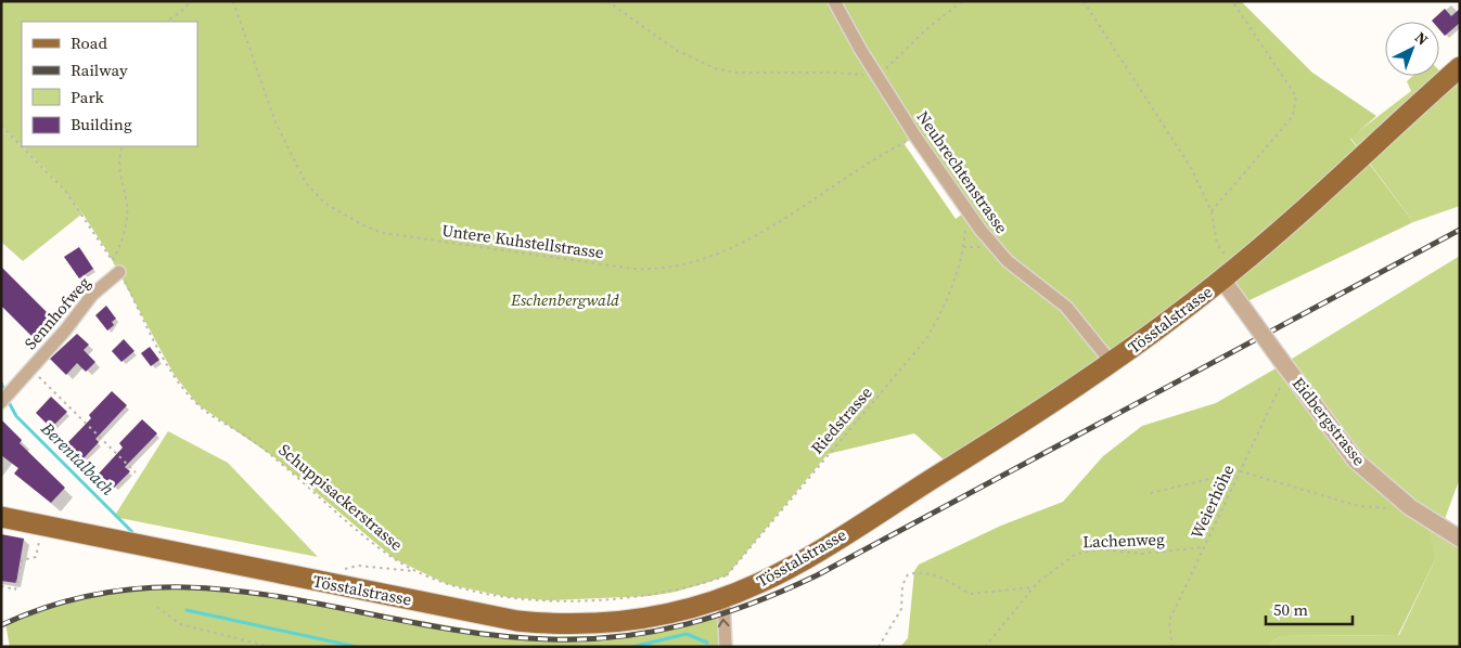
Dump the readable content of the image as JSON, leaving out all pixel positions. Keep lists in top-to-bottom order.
{
  "streets": {
    "main road": ["Tösstalstrasse"],
    "street": ["Neubrechtenstrasse", "Sennhofweg", "Eidbergstrasse"],
    "path": [
      "Untere Kuhstellstrasse",
      "Riedstrasse",
      "Schuppisackerstrasse",
      "Weierhöhe",
      "Lachenweg"
    ]
  },
  "crossings": [
    ["Neubrechtenstrasse", "Untere Kuhstellstrasse"],
    ["Neubrechtenstrasse", "Tösstalstrasse"],
    ["Neubrechtenstrasse", "Riedstrasse"],
    ["Sennhofweg", "Schuppisackerstrasse"],
    ["Tösstalstrasse", "Eidbergstrasse"],
    ["Riedstrasse", "Schuppisackerstrasse"],
    ["Eidbergstrasse", "Weierhöhe"],
    ["Weierhöhe", "Lachenweg"]
  ],
  "water": ["Berentalbach"],
  "parks": ["Eschenbergwald"],
  "legend": [
    "Road",
    "Railway",
    "Park",
    "Building"
  ],
  "scale_bar": "50 m",
  "north": "top right"
}
